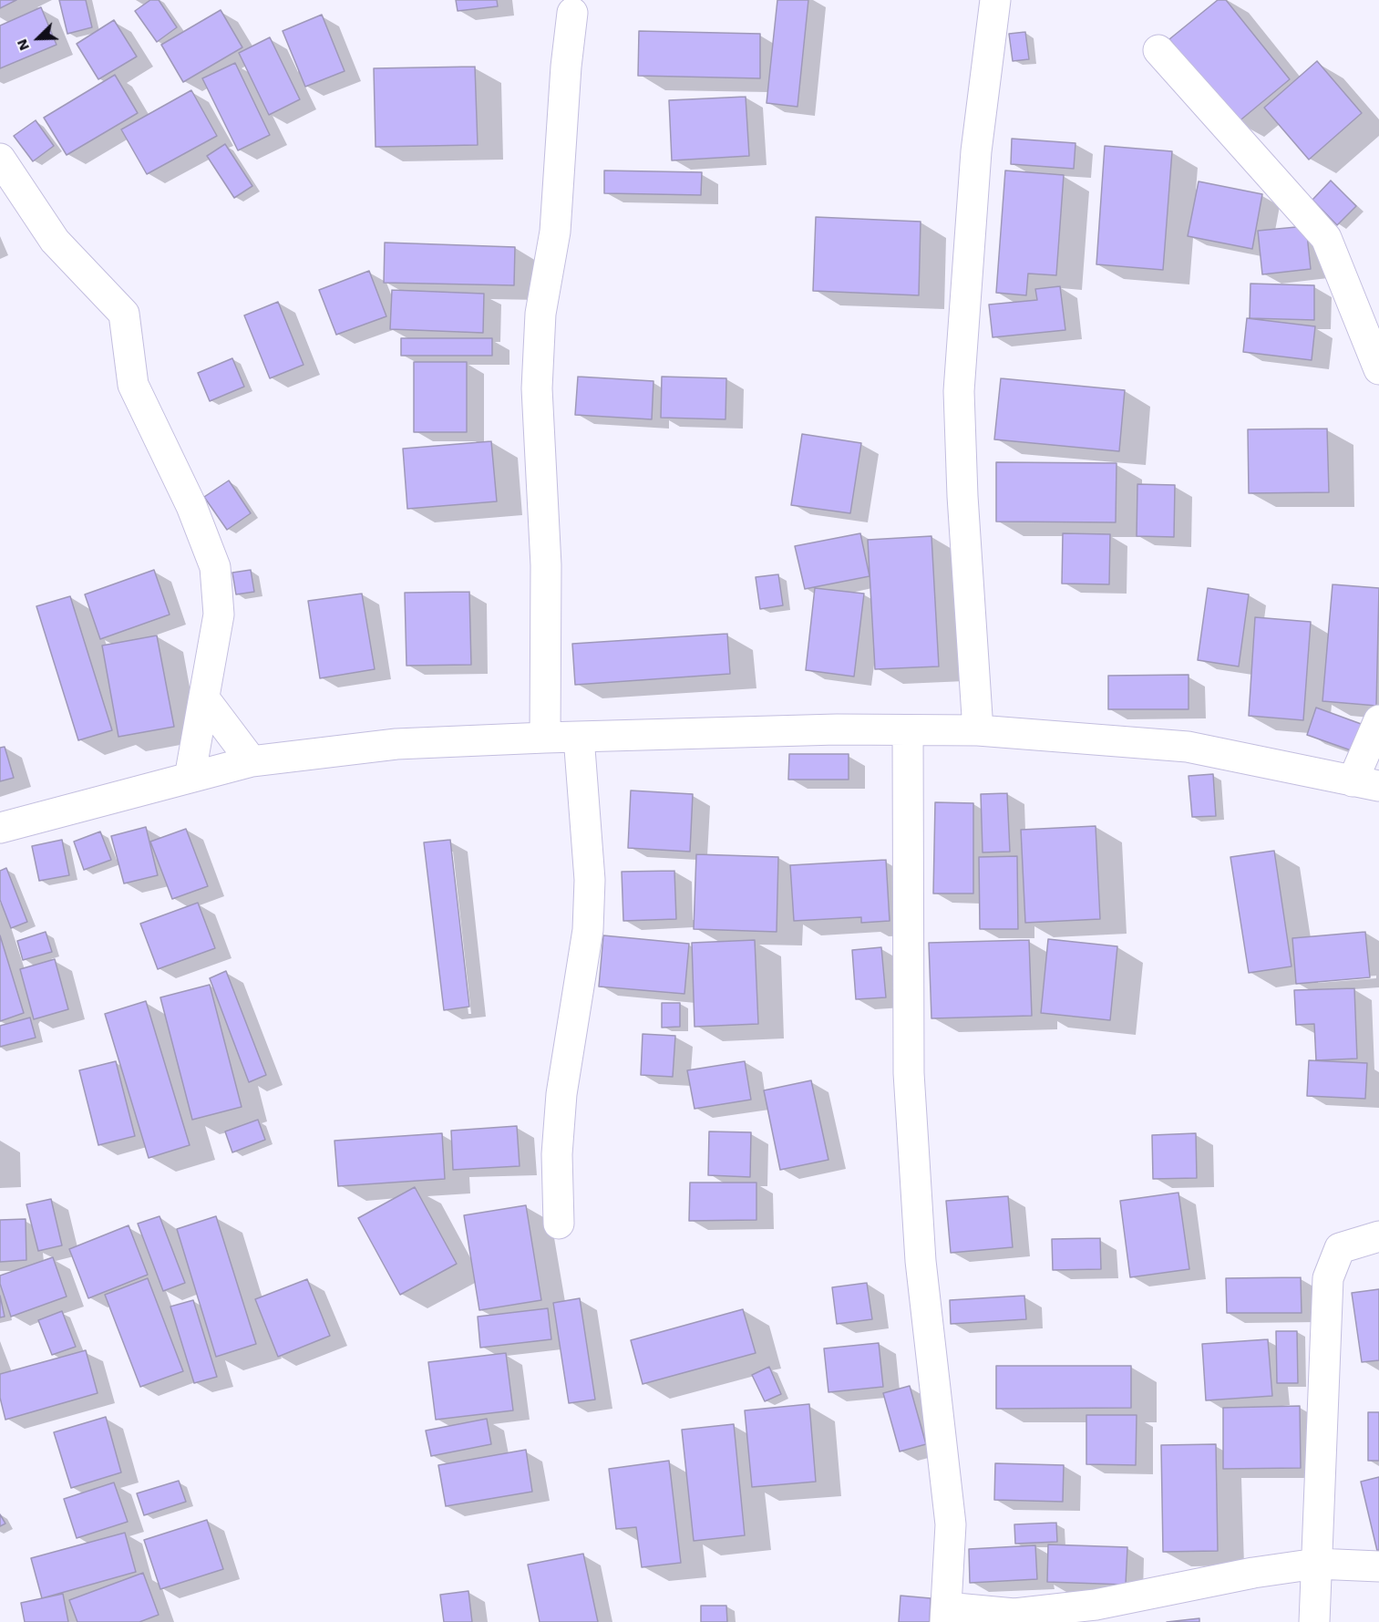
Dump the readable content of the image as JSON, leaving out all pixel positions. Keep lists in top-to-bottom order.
{
  "north": "bottom left"
}
